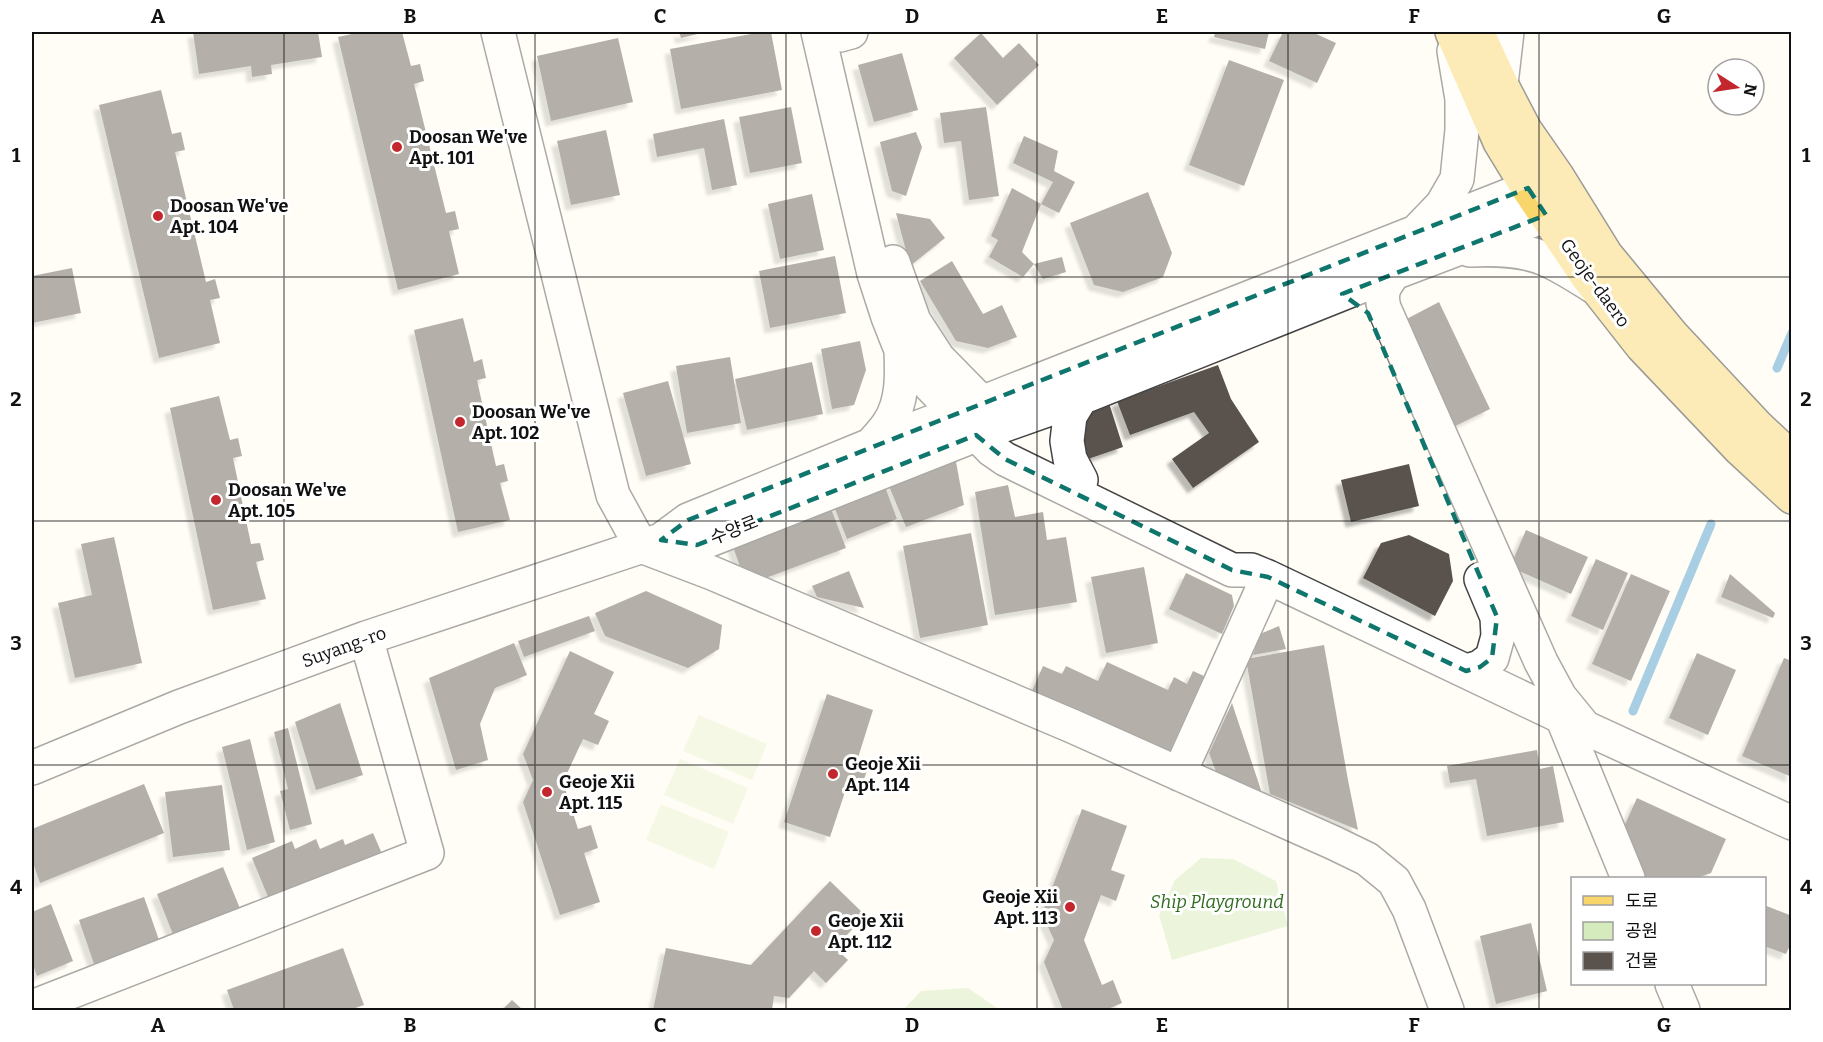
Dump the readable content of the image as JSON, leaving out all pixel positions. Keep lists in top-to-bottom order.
{
  "streets": {
    "main road": ["Geoje-daero"],
    "street": ["수양로", "Suyang-ro"]
  },
  "crossings": [
    ["수양로", "Suyang-ro"]
  ],
  "parks": ["Ship Playground"],
  "places": [
    "Doosan We've Apt. 101",
    "Doosan We've Apt. 104",
    "Doosan We've Apt. 102",
    "Doosan We've Apt. 105",
    "Geoje Xii Apt. 114",
    "Geoje Xii Apt. 115",
    "Geoje Xii Apt. 113",
    "Geoje Xii Apt. 112"
  ],
  "legend": ["도로", "공원", "건물"],
  "north": "right",
  "grid": {
    "columns": [
      "A",
      "B",
      "C",
      "D",
      "E",
      "F",
      "G"
    ],
    "rows": [
      "1",
      "2",
      "3",
      "4"
    ]
  }
}
